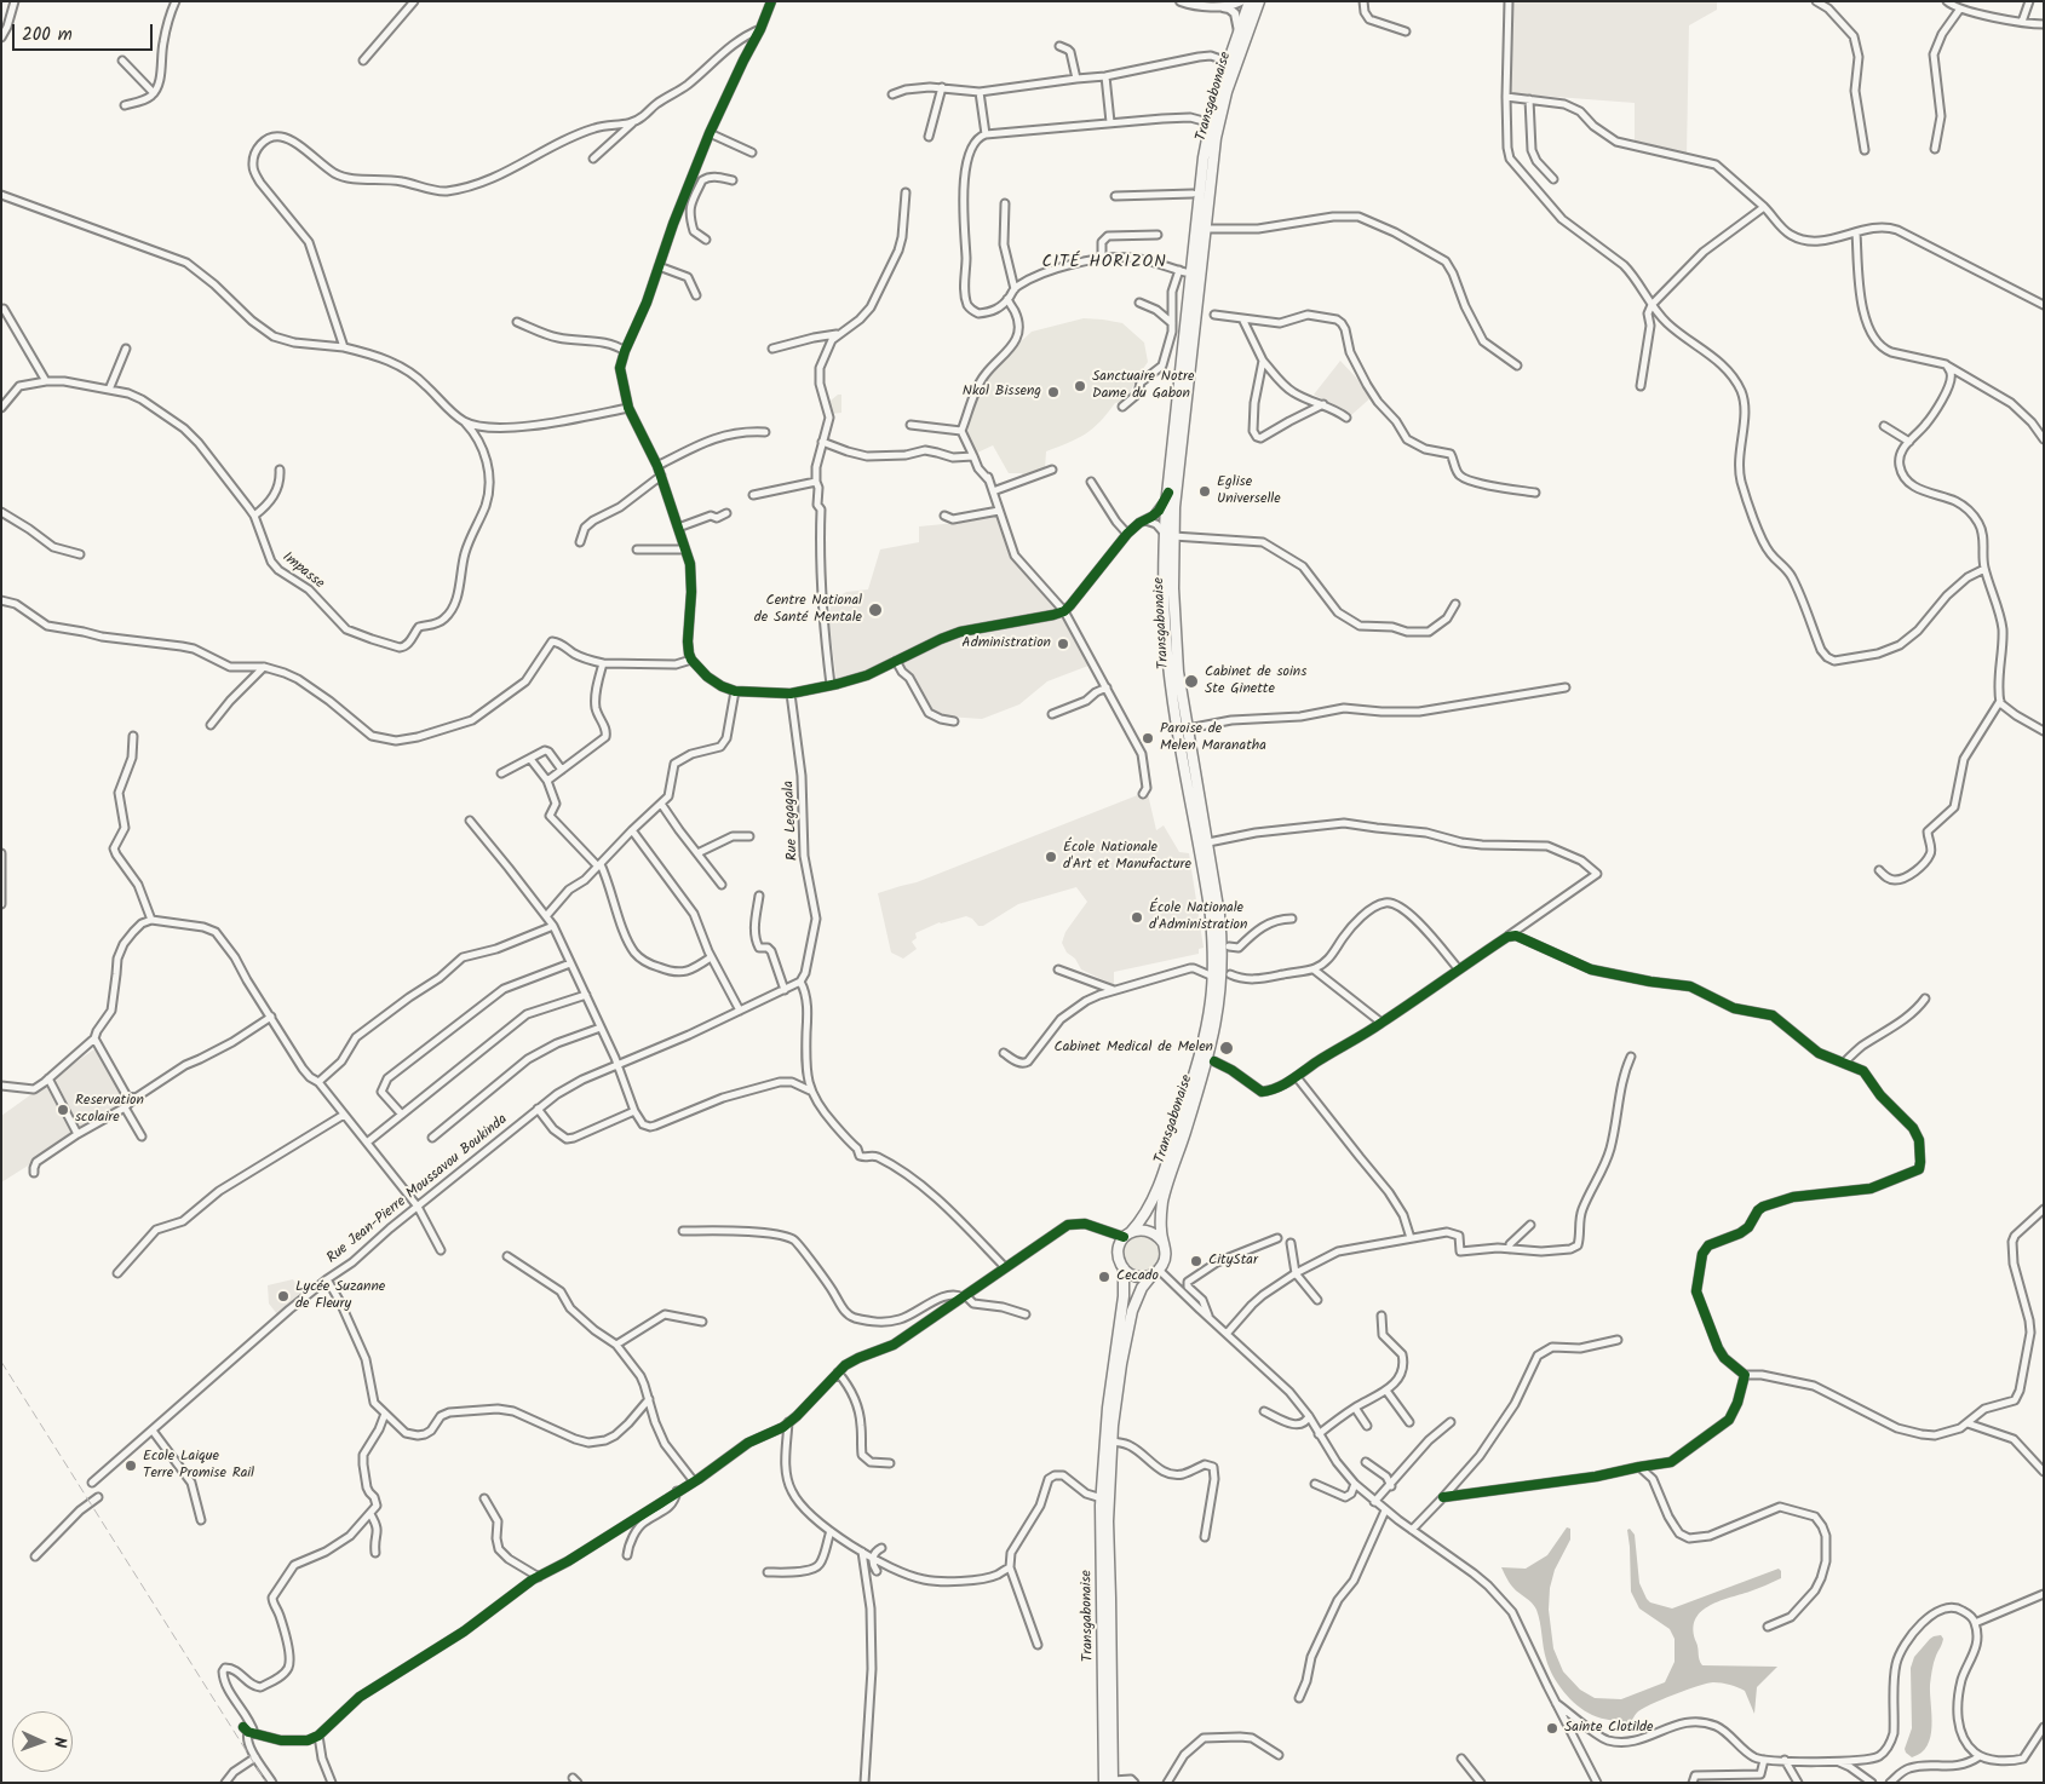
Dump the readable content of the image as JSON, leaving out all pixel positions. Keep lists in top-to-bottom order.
{
  "streets": {
    "highway": ["Transgabonaise"],
    "street": ["Impasse", "Rue Legagala", "Rue Jean-Pierre Moussavou Boukinda"]
  },
  "crossings": [
    ["Rue Legagala", "Rue Jean-Pierre Moussavou Boukinda"]
  ],
  "districts": ["CITÉ HORIZON"],
  "places": [
    "Sanctuaire Notre Dame du Gabon",
    "Nkol Bisseng",
    "Eglise Universelle",
    "Centre National de Santé Mentale",
    "Administration",
    "Cabinet de soins Ste Ginette",
    "Paroise de Melen Maranatha",
    "École Nationale d'Art et Manufacture",
    "École Nationale d'Administration",
    "Cabinet Medical de Melen",
    "Reservation scolaire",
    "CityStar",
    "Cecado",
    "Lycée Suzanne de Fleury",
    "Ecole Laique Terre Promise Rail",
    "Sainte Clotilde"
  ],
  "scale_bar": "200 m",
  "north": "right"
}
